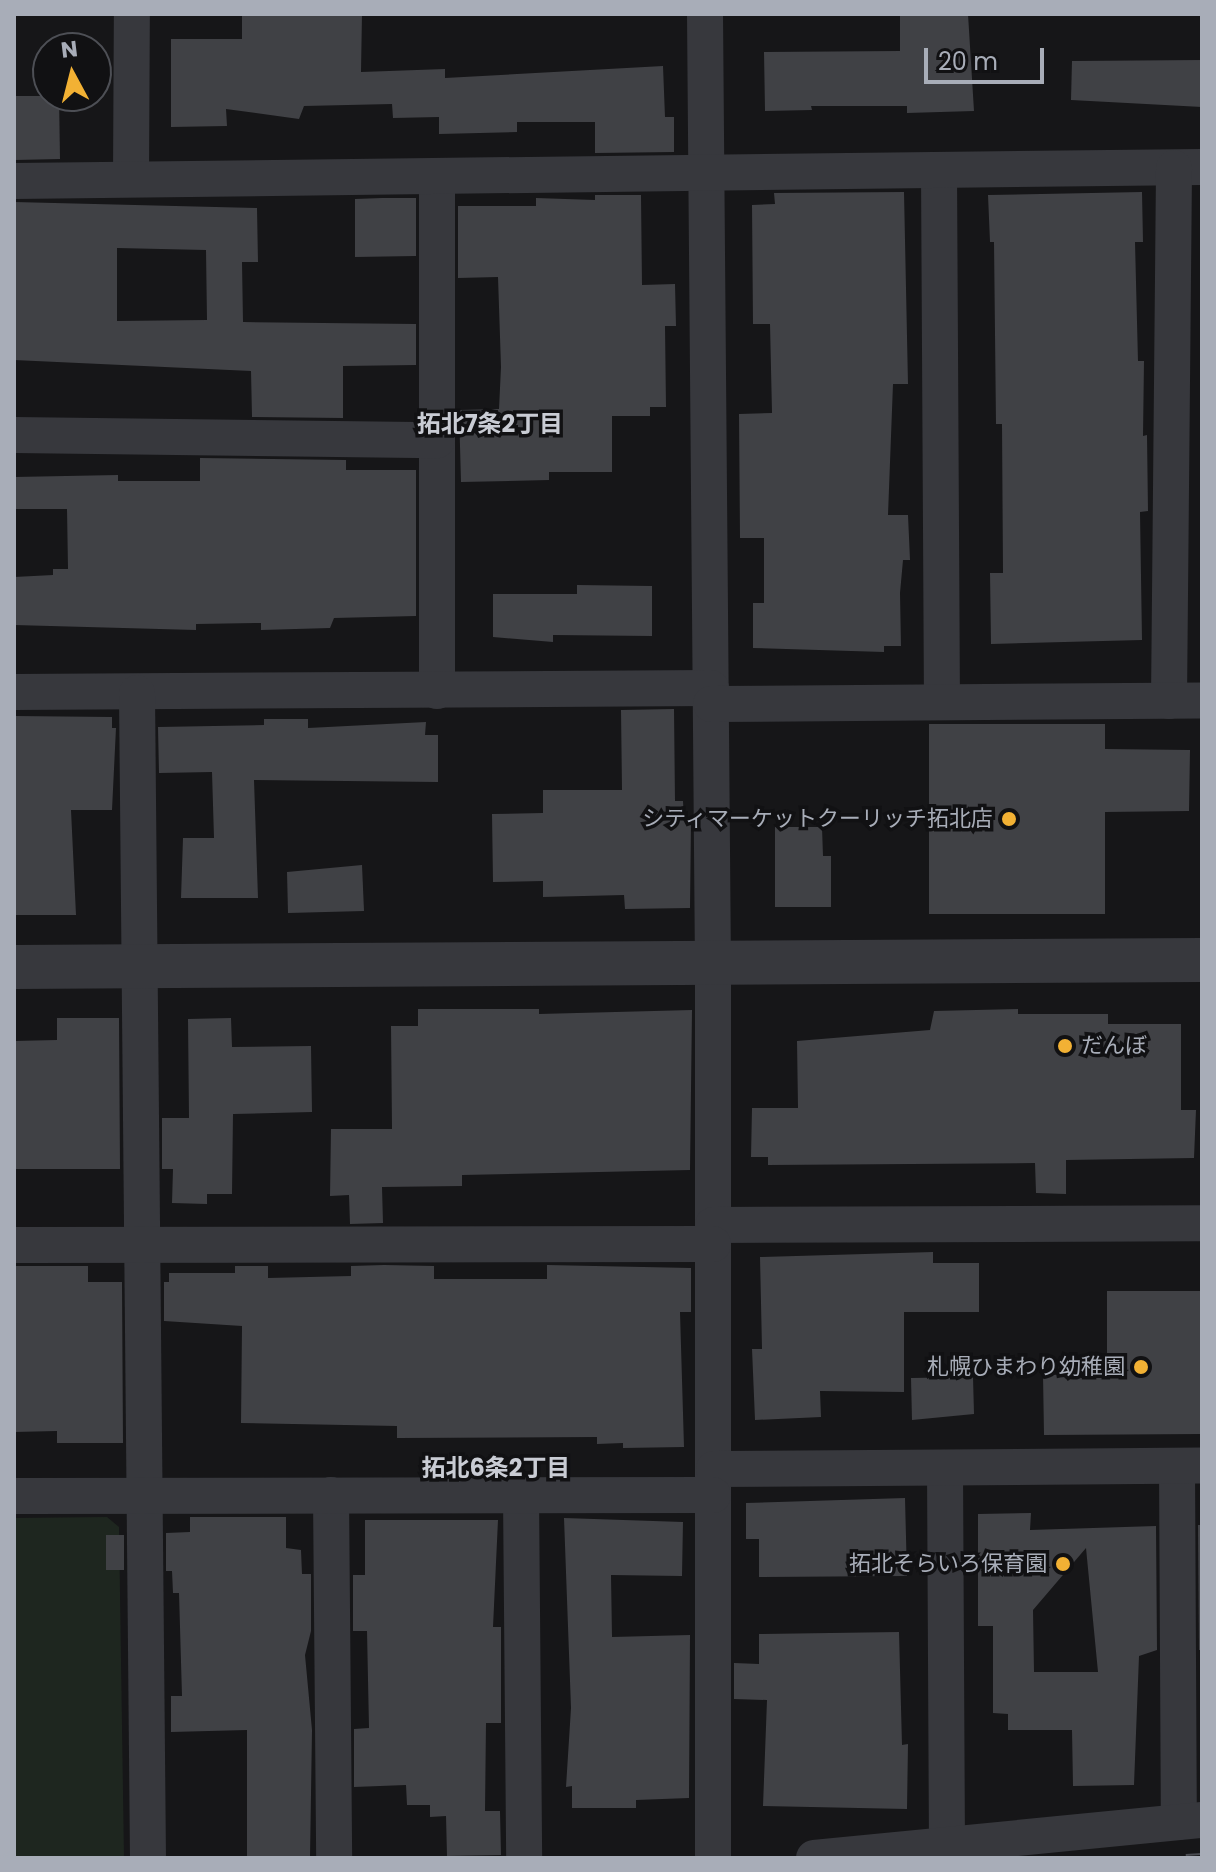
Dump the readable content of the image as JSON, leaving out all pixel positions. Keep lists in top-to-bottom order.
{
  "districts": ["拓北7条2丁目", "拓北6条2丁目"],
  "places": [
    "シティマーケットクーリッチ拓北店",
    "だんぼ",
    "札幌ひまわり幼稚園",
    "拓北そらいろ保育園"
  ],
  "scale_bar": "20 m",
  "north": "top"
}
